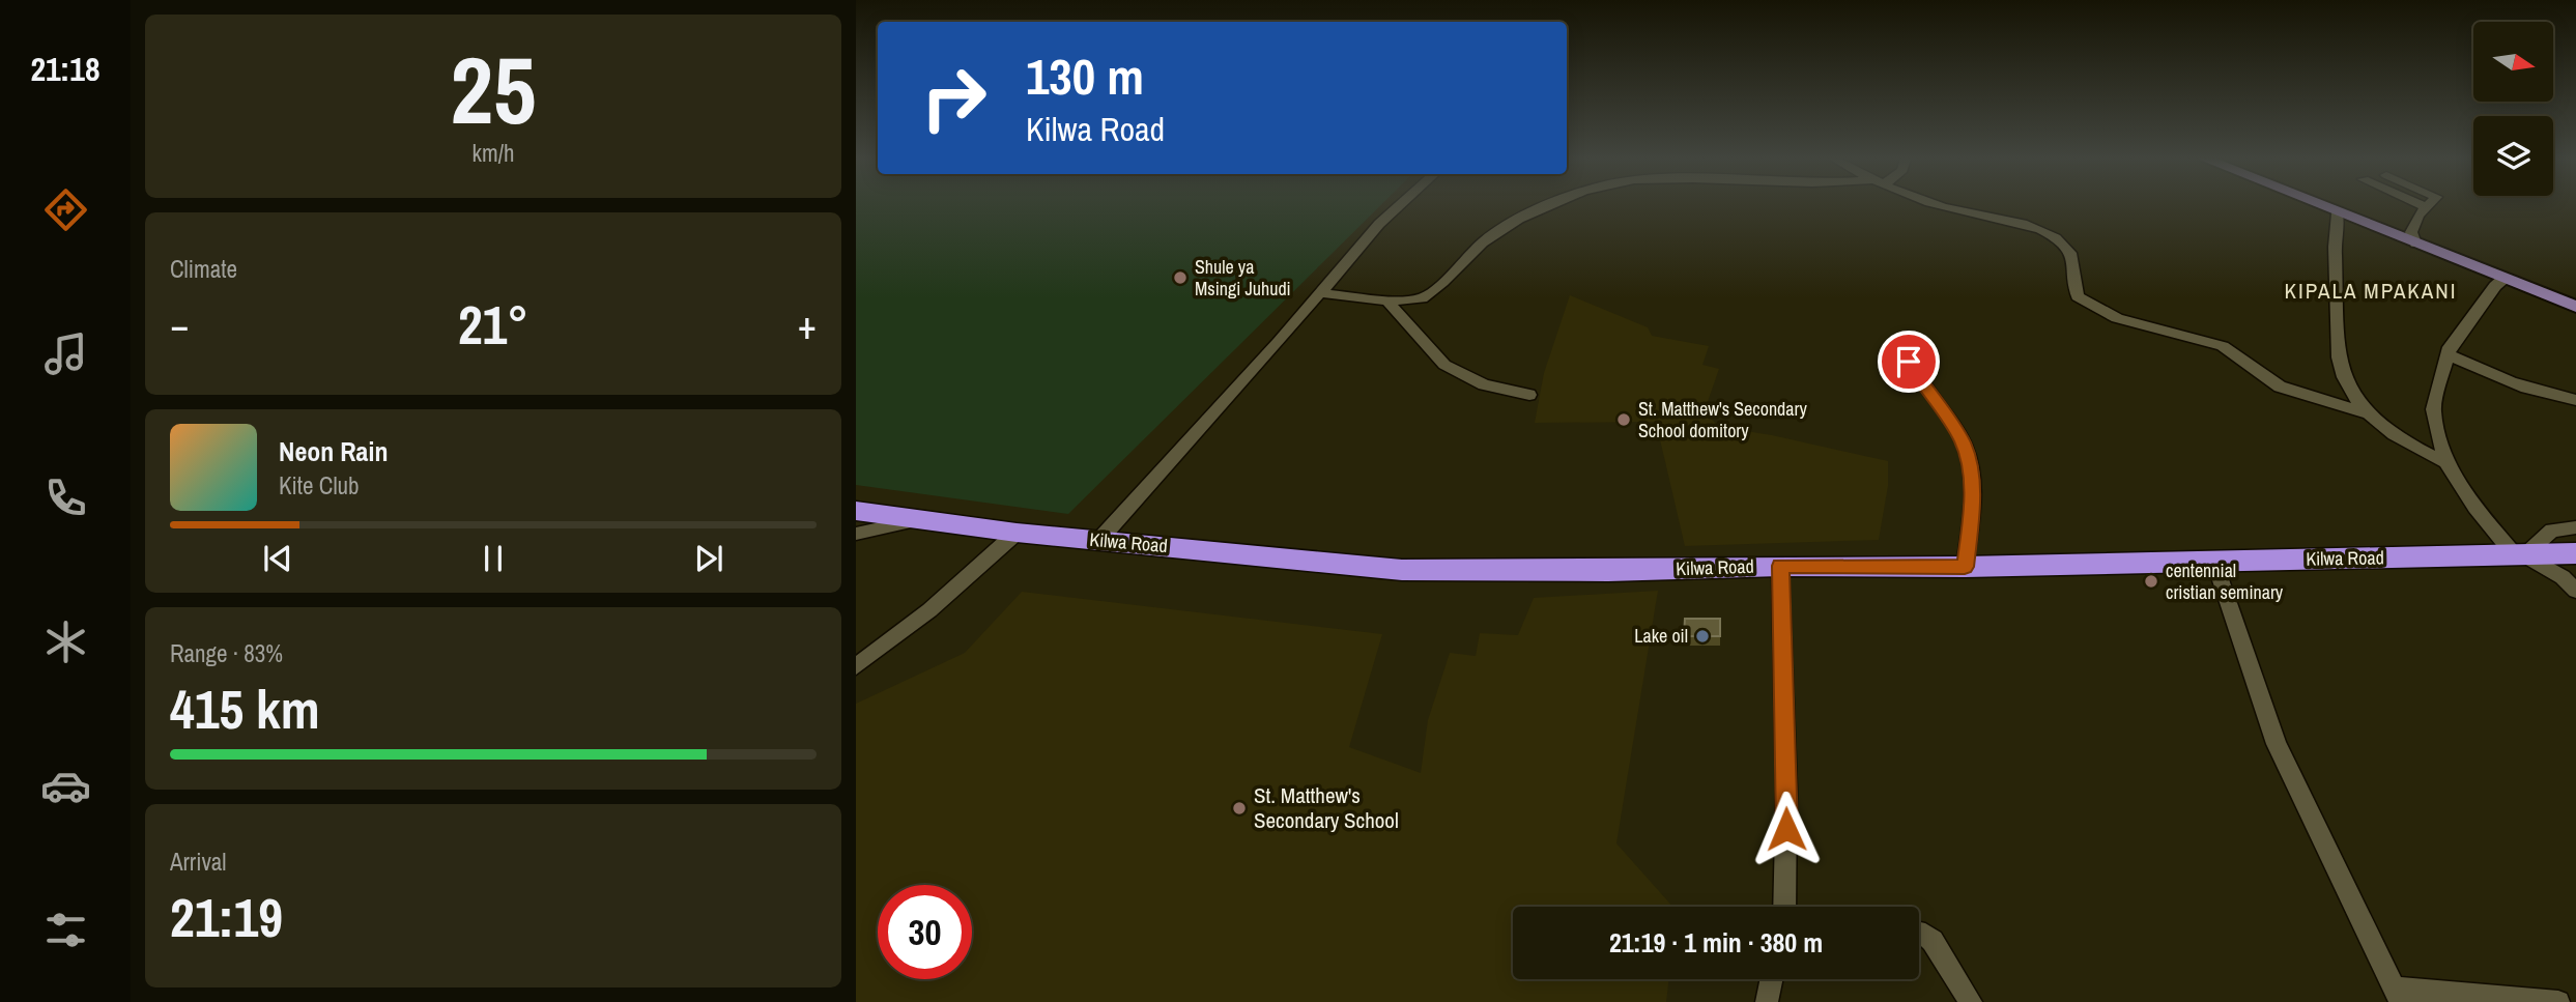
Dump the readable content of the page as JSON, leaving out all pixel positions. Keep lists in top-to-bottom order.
{
  "streets": {
    "highway": ["Kilwa Road"]
  },
  "districts": ["KIPALA MPAKANI"],
  "places": [
    "Shule ya Msingi Juhudi",
    "St. Matthew's Secondary School domitory",
    "centennial cristian seminary",
    "Lake oil",
    "St. Matthew's Secondary School"
  ],
  "north": "right",
  "page": {
    "tabs": "21:18",
    "tile": [
      ["25", "km/h"],
      "Climate",
      ["Range · 83%", "415 km"],
      ["Arrival", "21:19"]
    ],
    "turn": ["130 m", "Kilwa Road"],
    "heat": ["−", "21°", "+"],
    "song": ["Neon Rain", "Kite Club"],
    "limit": "30",
    "trip": "21:19 · 1 min · 380 m"
  }
}
